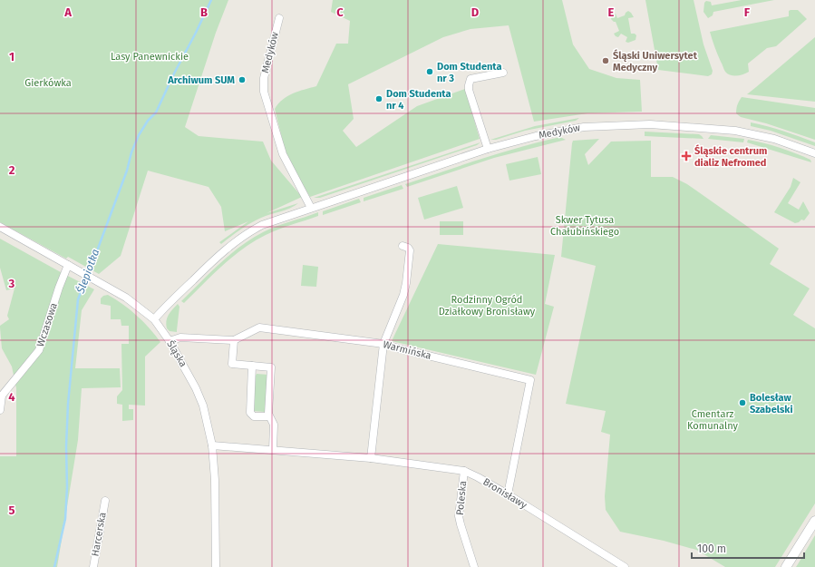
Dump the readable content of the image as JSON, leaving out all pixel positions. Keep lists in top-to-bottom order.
{
  "streets": {
    "street": [
      "Medyków",
      "Wczasowa",
      "Warmińska",
      "Śląska",
      "Bronisławy",
      "Poleska",
      "Harcerska"
    ]
  },
  "crossings": [
    ["Medyków", "Śląska"],
    ["Wczasowa", "Śląska"],
    ["Warmińska", "Śląska"],
    ["Warmińska", "Bronisławy"],
    ["Śląska", "Bronisławy"],
    ["Bronisławy", "Poleska"]
  ],
  "water": ["Ślepiotka"],
  "parks": [
    "Lasy Panewnickie",
    "Gierkówka",
    "Skwer Tytusa Chałubińskiego",
    "Rodzinny Ogród Działkowy Bronisławy",
    "Cmentarz Komunalny"
  ],
  "places": {
    "other": [
      "Śląski Uniwersytet Medyczny",
      "Dom Studenta nr 3",
      "Archiwum SUM",
      "Dom Studenta nr 4",
      "Bolesław Szabelski"
    ],
    "health": ["Śląskie centrum dializ Nefromed"]
  },
  "scale_bar": "100 m",
  "grid": {
    "columns": [
      "A",
      "B",
      "C",
      "D",
      "E",
      "F"
    ],
    "rows": [
      "1",
      "2",
      "3",
      "4",
      "5"
    ]
  }
}
